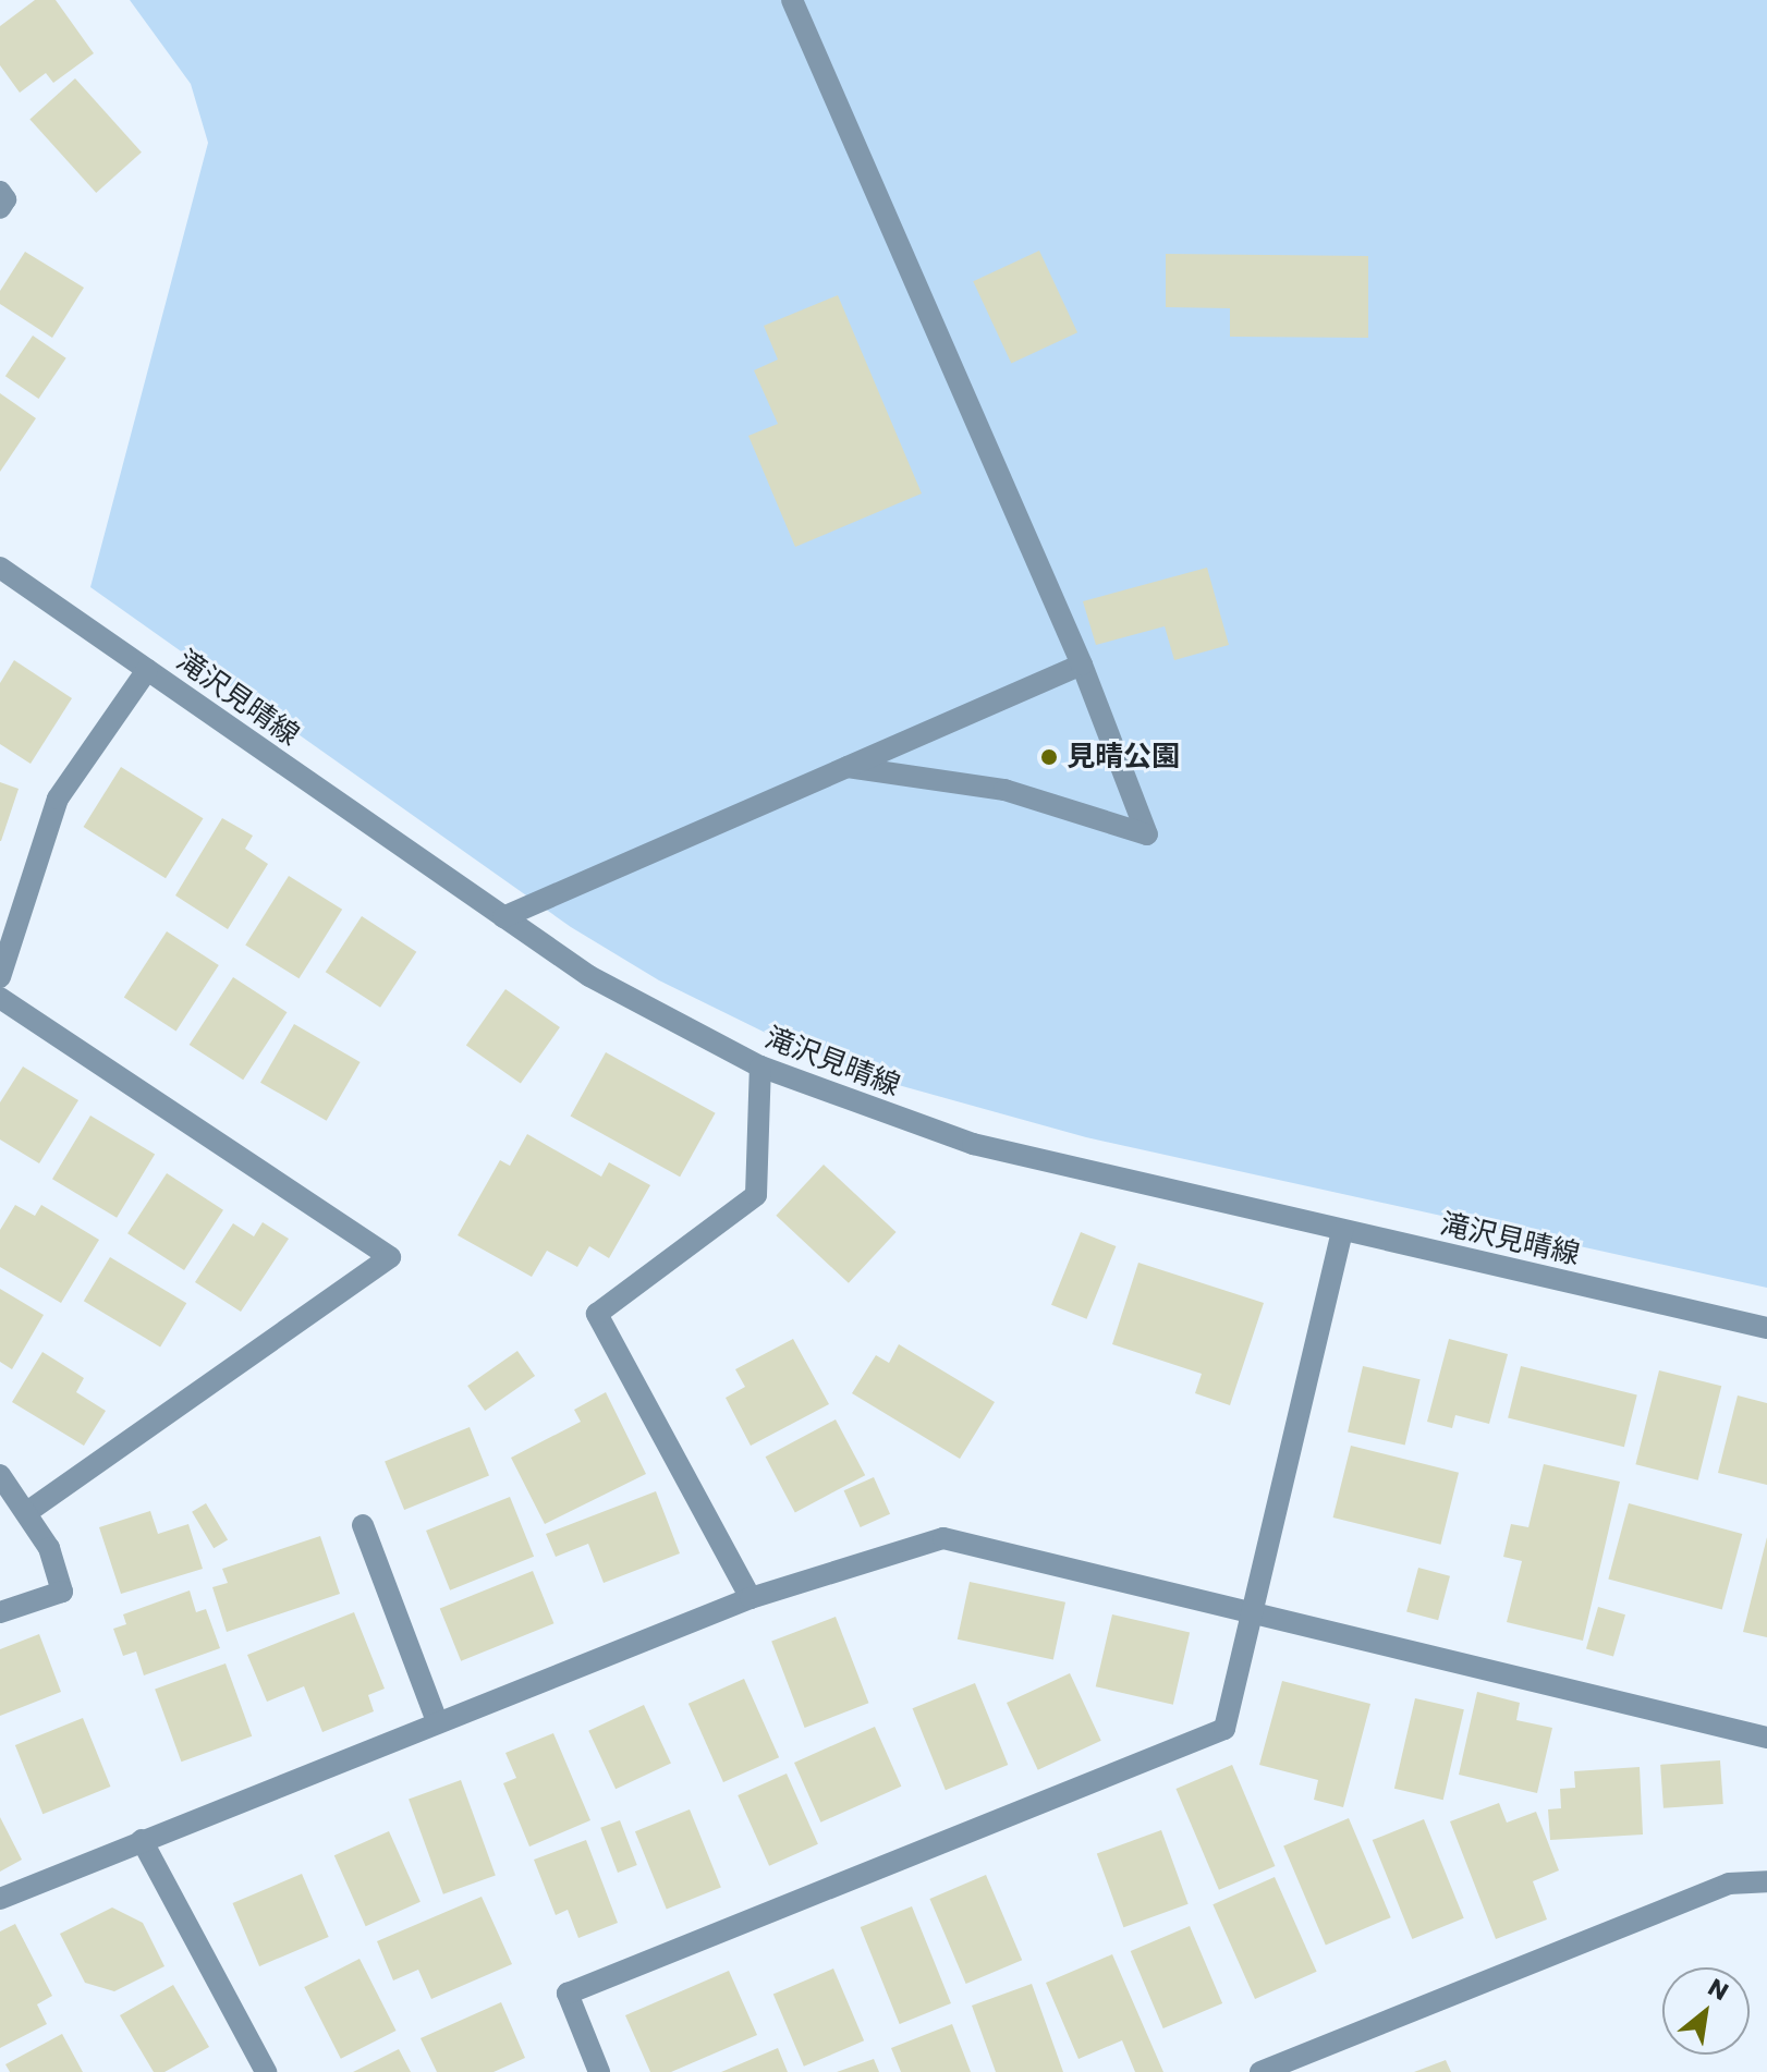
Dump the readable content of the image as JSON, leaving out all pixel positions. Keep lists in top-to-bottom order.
{
  "streets": {
    "street": ["滝沢見晴線"]
  },
  "places": ["見晴公園"],
  "north": "top right"
}
